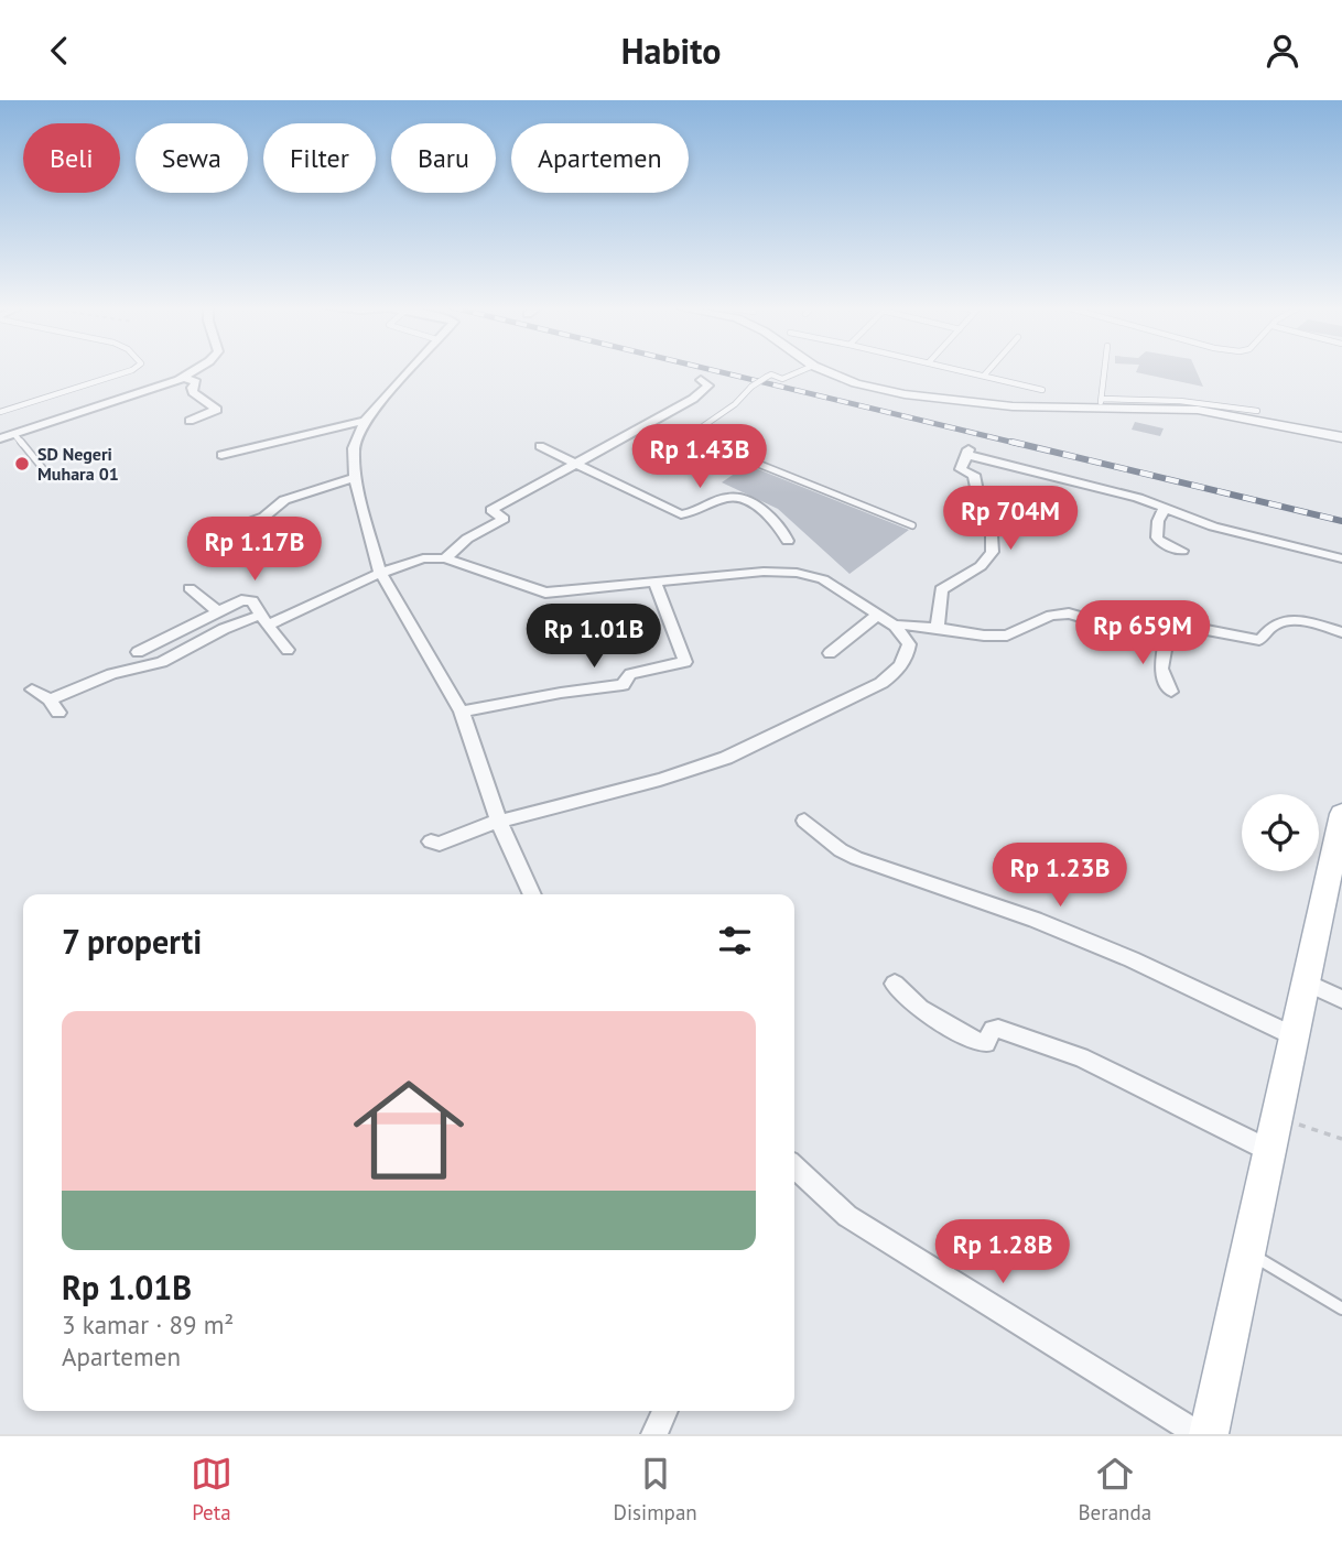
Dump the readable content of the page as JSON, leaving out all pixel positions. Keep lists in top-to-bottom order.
{
  "places": ["SD Negeri Muhara 01"],
  "page": {
    "header": "Habito",
    "chip": [
      "Beli",
      "Sewa",
      "Filter",
      "Baru",
      "Apartemen"
    ],
    "price": [
      "Rp 1.43B",
      "Rp 704M",
      "Rp 1.17B",
      "Rp 659M",
      "Rp 1.01B",
      "Rp 1.23B",
      "Rp 1.28B"
    ],
    "heading": "7 properti",
    "list": [
      {
        "name": "Rp 1.01B",
        "note": "3 kamar · 89 m² · Apartemen"
      }
    ],
    "tabs": ["Peta", "Disimpan", "Beranda"]
  }
}
